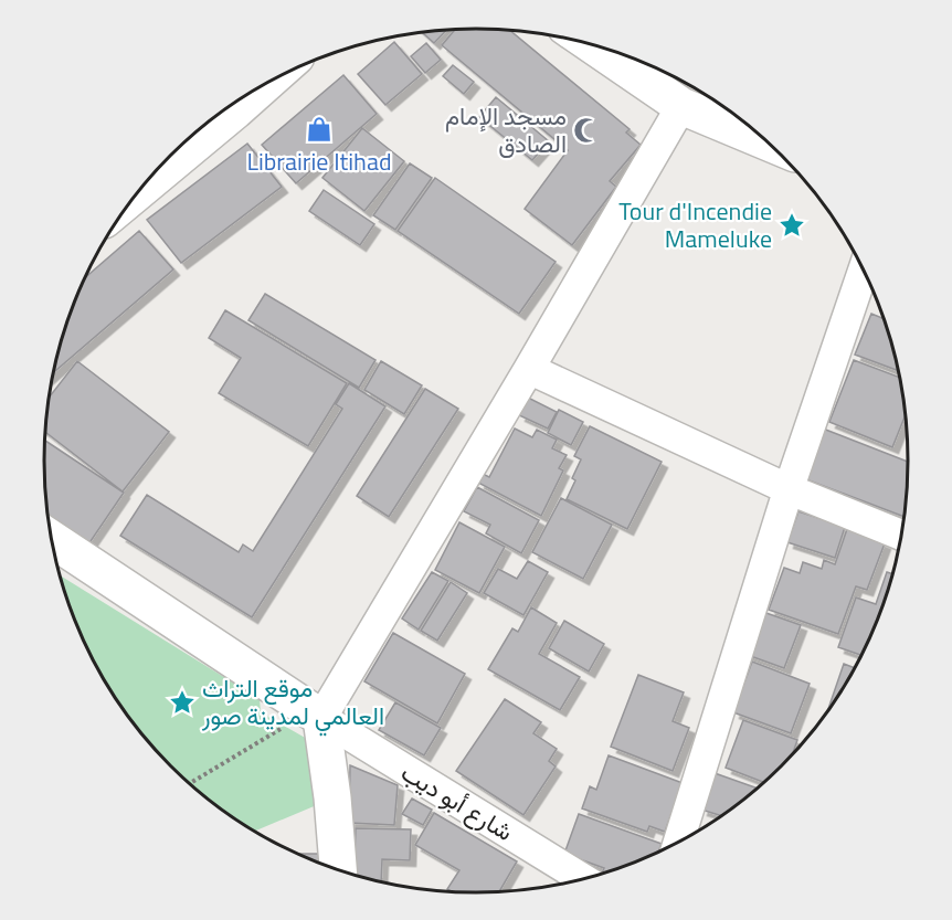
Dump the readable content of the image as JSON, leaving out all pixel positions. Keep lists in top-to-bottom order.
{
  "streets": {
    "street": ["شارع أبو ديب"]
  },
  "places": {
    "shop": ["Librairie Itihad"],
    "mosque": ["مسجد الإمام الصادق"],
    "place": ["Tour d'Incendie Mameluke", "موقع التراث العالمي لمدينة صور"]
  }
}
